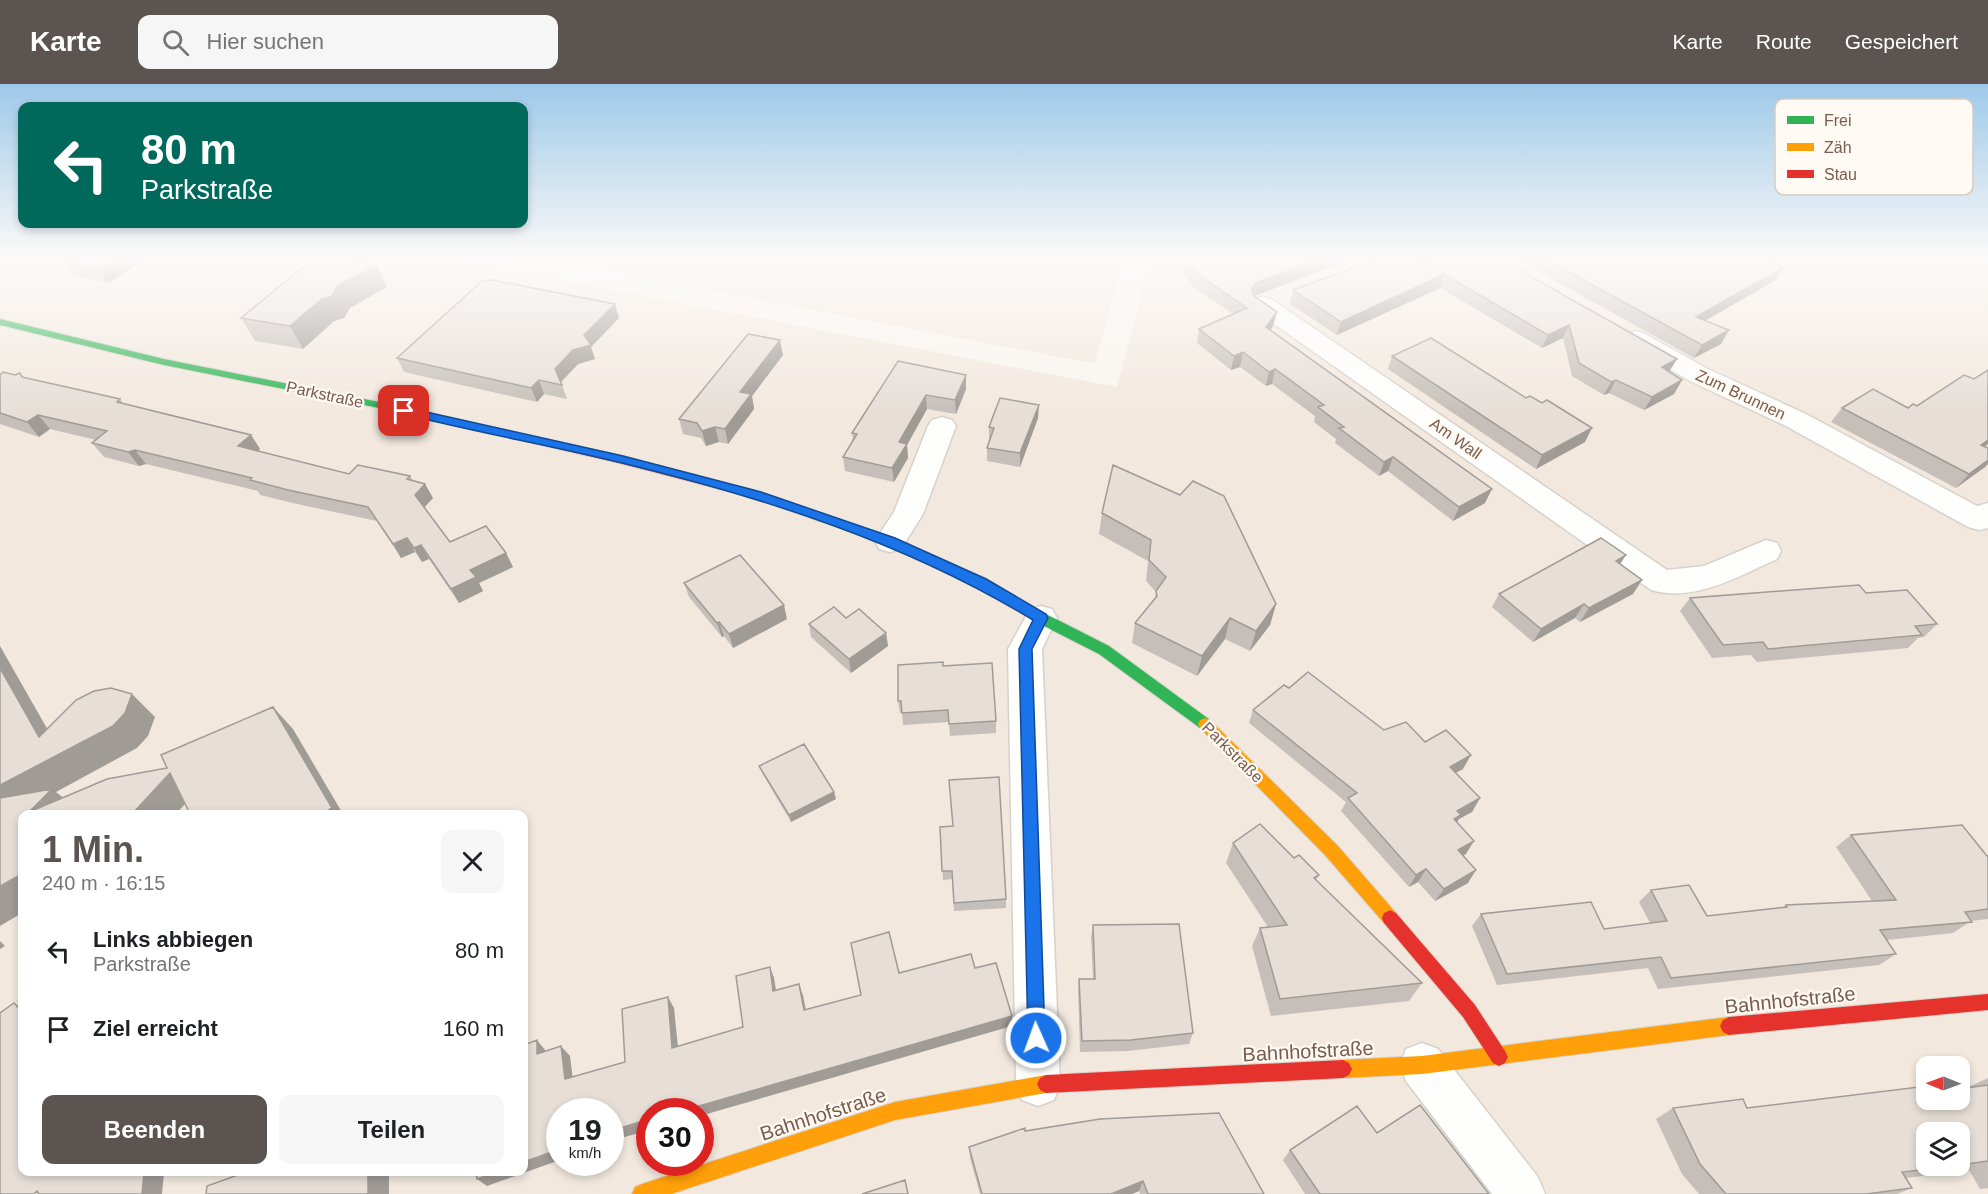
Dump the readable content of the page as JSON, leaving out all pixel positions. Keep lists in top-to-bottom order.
{
  "streets": {
    "street": [
      "Parkstraße",
      "Zum Brunnen",
      "Am Wall",
      "Bahnhofstraße"
    ]
  },
  "crossings": [
    ["Parkstraße", "Bahnhofstraße"]
  ],
  "legend": ["Frei", "Zäh", "Stau"],
  "north": "left",
  "page": {
    "header": "Karte",
    "search": "Hier suchen",
    "nav": ["Karte", "Route", "Gespeichert"],
    "turn": ["80 m", "Parkstraße"],
    "heading": ["1 Min.", "240 m · 16:15"],
    "list": [
      {
        "name": "Links abbiegen",
        "note": "Parkstraße",
        "value": "80 m"
      },
      {
        "name": "Ziel erreicht",
        "value": "160 m"
      }
    ],
    "buttons": ["Beenden", "Teilen"],
    "speed": "19 km/h",
    "limit": "30"
  }
}
